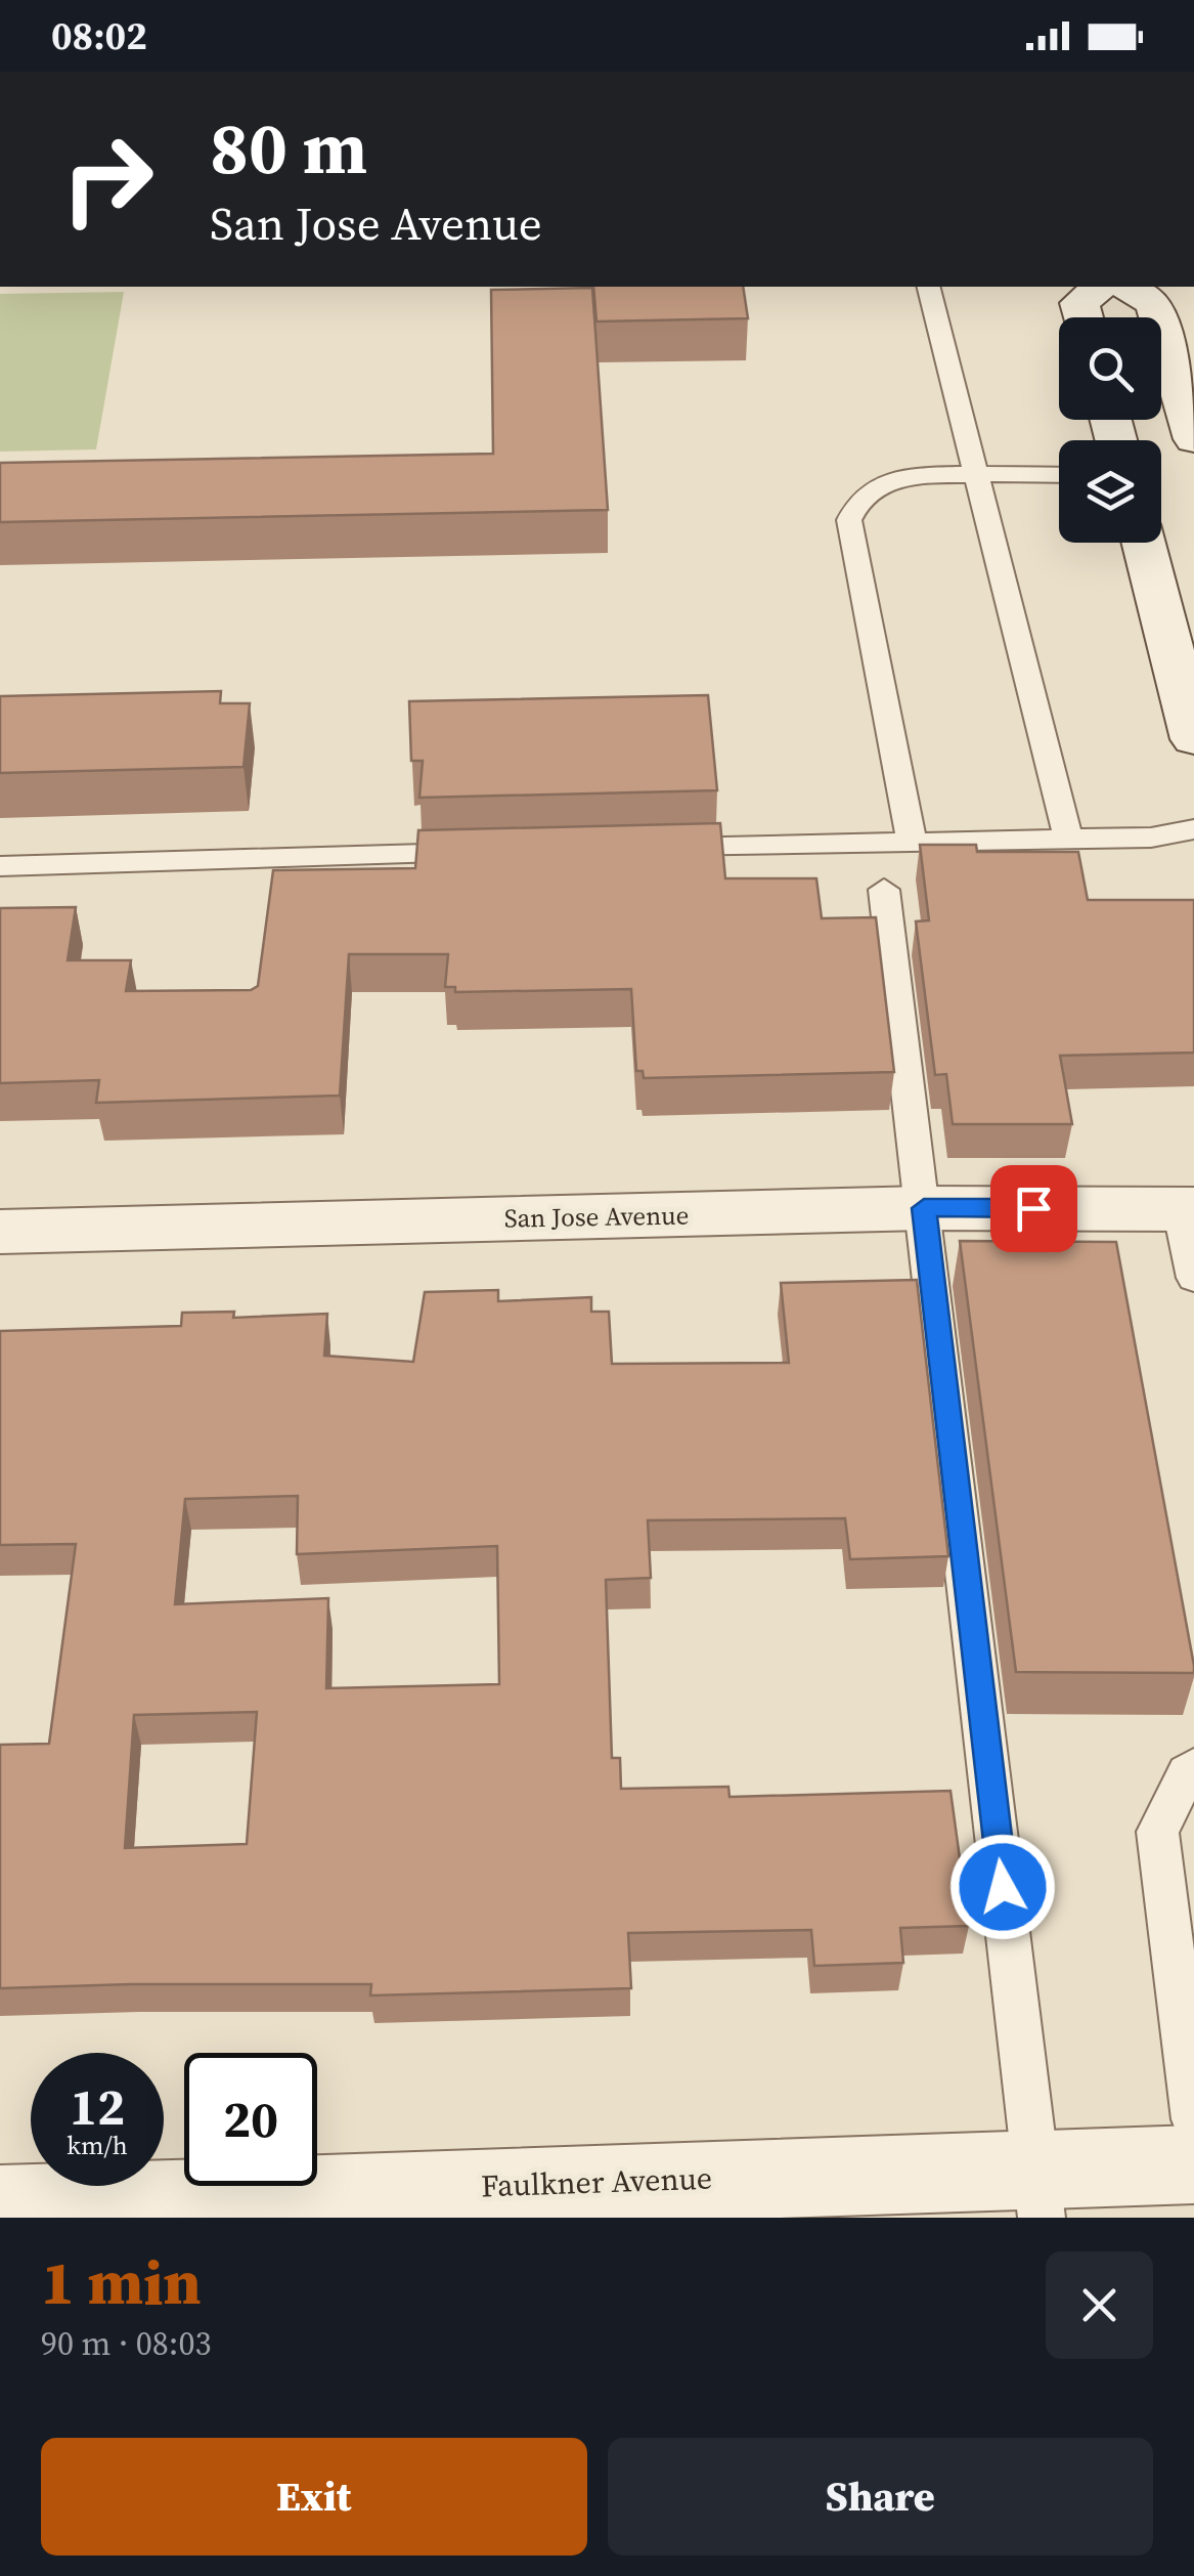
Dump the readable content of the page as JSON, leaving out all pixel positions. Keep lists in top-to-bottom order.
{
  "streets": {
    "street": ["San Jose Avenue", "Faulkner Avenue"]
  },
  "page": {
    "status": "08:02",
    "turn": ["80 m", "San Jose Avenue"],
    "speed": "12 km/h",
    "limit": "20",
    "heading": ["1 min", "90 m · 08:03"],
    "buttons": ["Exit", "Share"]
  }
}
